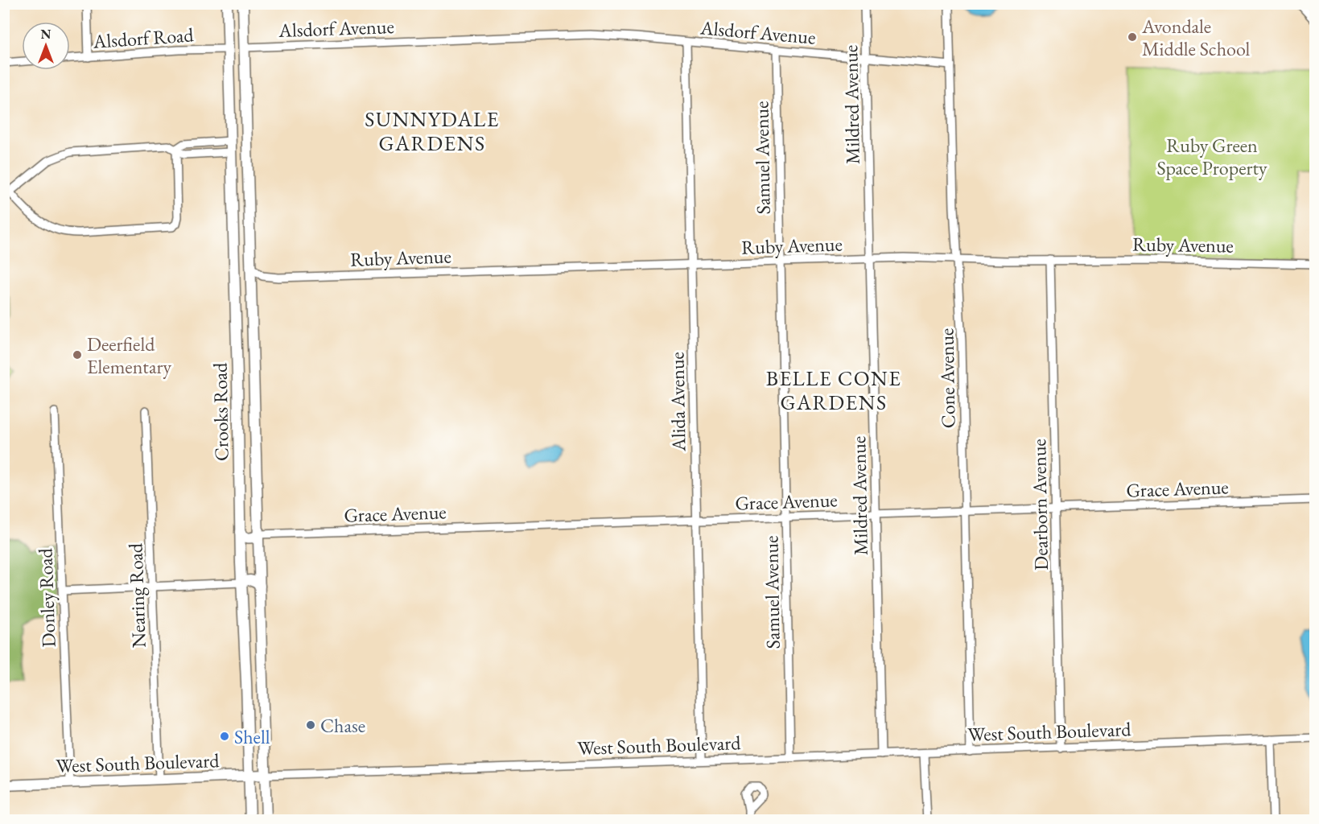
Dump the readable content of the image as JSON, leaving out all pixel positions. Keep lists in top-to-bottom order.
{
  "streets": {
    "main road": ["Crooks Road", "West South Boulevard"],
    "street": [
      "Alsdorf Avenue",
      "Alsdorf Road",
      "Mildred Avenue",
      "Samuel Avenue",
      "Ruby Avenue",
      "Cone Avenue",
      "Alida Avenue",
      "Grace Avenue",
      "Dearborn Avenue",
      "Nearing Road",
      "Donley Road"
    ]
  },
  "crossings": [
    ["Alsdorf Avenue", "Mildred Avenue"],
    ["Alsdorf Avenue", "Samuel Avenue"],
    ["Alsdorf Avenue", "Cone Avenue"],
    ["Alsdorf Avenue", "Alida Avenue"],
    ["Alsdorf Avenue", "Crooks Road"],
    ["Alsdorf Road", "Crooks Road"],
    ["Mildred Avenue", "Ruby Avenue"],
    ["Mildred Avenue", "Grace Avenue"],
    ["Mildred Avenue", "West South Boulevard"],
    ["Samuel Avenue", "Ruby Avenue"],
    ["Samuel Avenue", "Grace Avenue"],
    ["Samuel Avenue", "West South Boulevard"],
    ["Ruby Avenue", "Cone Avenue"],
    ["Ruby Avenue", "Alida Avenue"],
    ["Ruby Avenue", "Dearborn Avenue"],
    ["Cone Avenue", "Grace Avenue"],
    ["Cone Avenue", "West South Boulevard"],
    ["Alida Avenue", "Grace Avenue"],
    ["Alida Avenue", "West South Boulevard"],
    ["Crooks Road", "Grace Avenue"],
    ["Crooks Road", "West South Boulevard"],
    ["Grace Avenue", "Dearborn Avenue"],
    ["Dearborn Avenue", "West South Boulevard"],
    ["Nearing Road", "West South Boulevard"],
    ["Donley Road", "West South Boulevard"]
  ],
  "districts": ["SUNNYDALE GARDENS", "BELLE CONE GARDENS"],
  "parks": ["Ruby Green Space Property"],
  "places": [
    "Avondale Middle School",
    "Deerfield Elementary",
    "Chase",
    "Shell"
  ],
  "north": "top"
}
